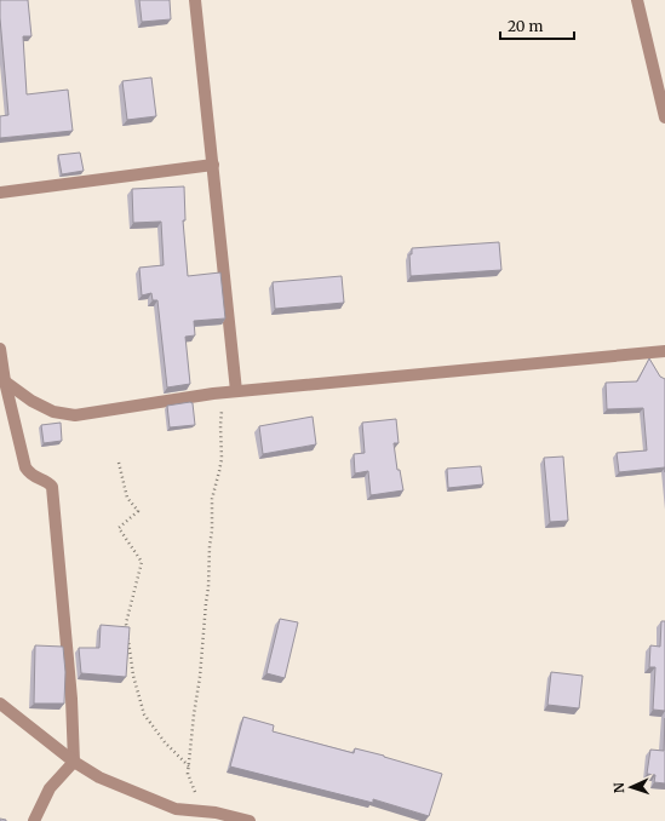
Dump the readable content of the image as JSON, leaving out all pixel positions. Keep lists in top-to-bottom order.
{
  "scale_bar": "20 m",
  "north": "left"
}
